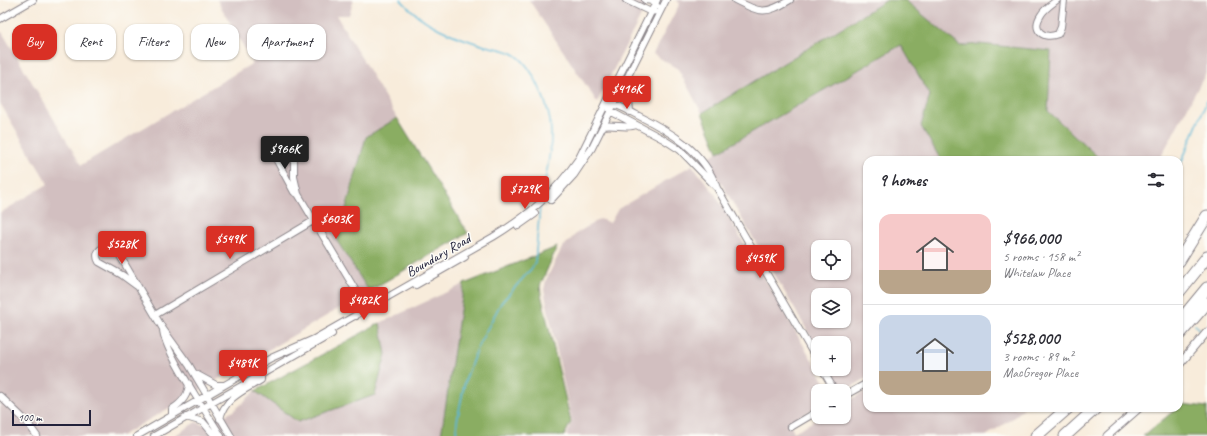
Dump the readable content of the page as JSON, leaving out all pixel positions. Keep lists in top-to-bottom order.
{
  "streets": {
    "street": ["Boundary Road"]
  },
  "scale_bar": "100 m",
  "page": {
    "chip": [
      "Buy",
      "Rent",
      "Filters",
      "New",
      "Apartment"
    ],
    "price": [
      "$416K",
      "$966K",
      "$729K",
      "$603K",
      "$549K",
      "$528K",
      "$459K",
      "$482K",
      "$489K"
    ],
    "heading": "9 homes",
    "list": [
      {
        "name": "$966,000",
        "note": "5 rooms · 158 m² · Whitelaw Place"
      },
      {
        "name": "$528,000",
        "note": "3 rooms · 89 m² · MacGregor Place"
      }
    ],
    "map_buttons": ["+", "−"],
    "scale": "100 m"
  }
}
